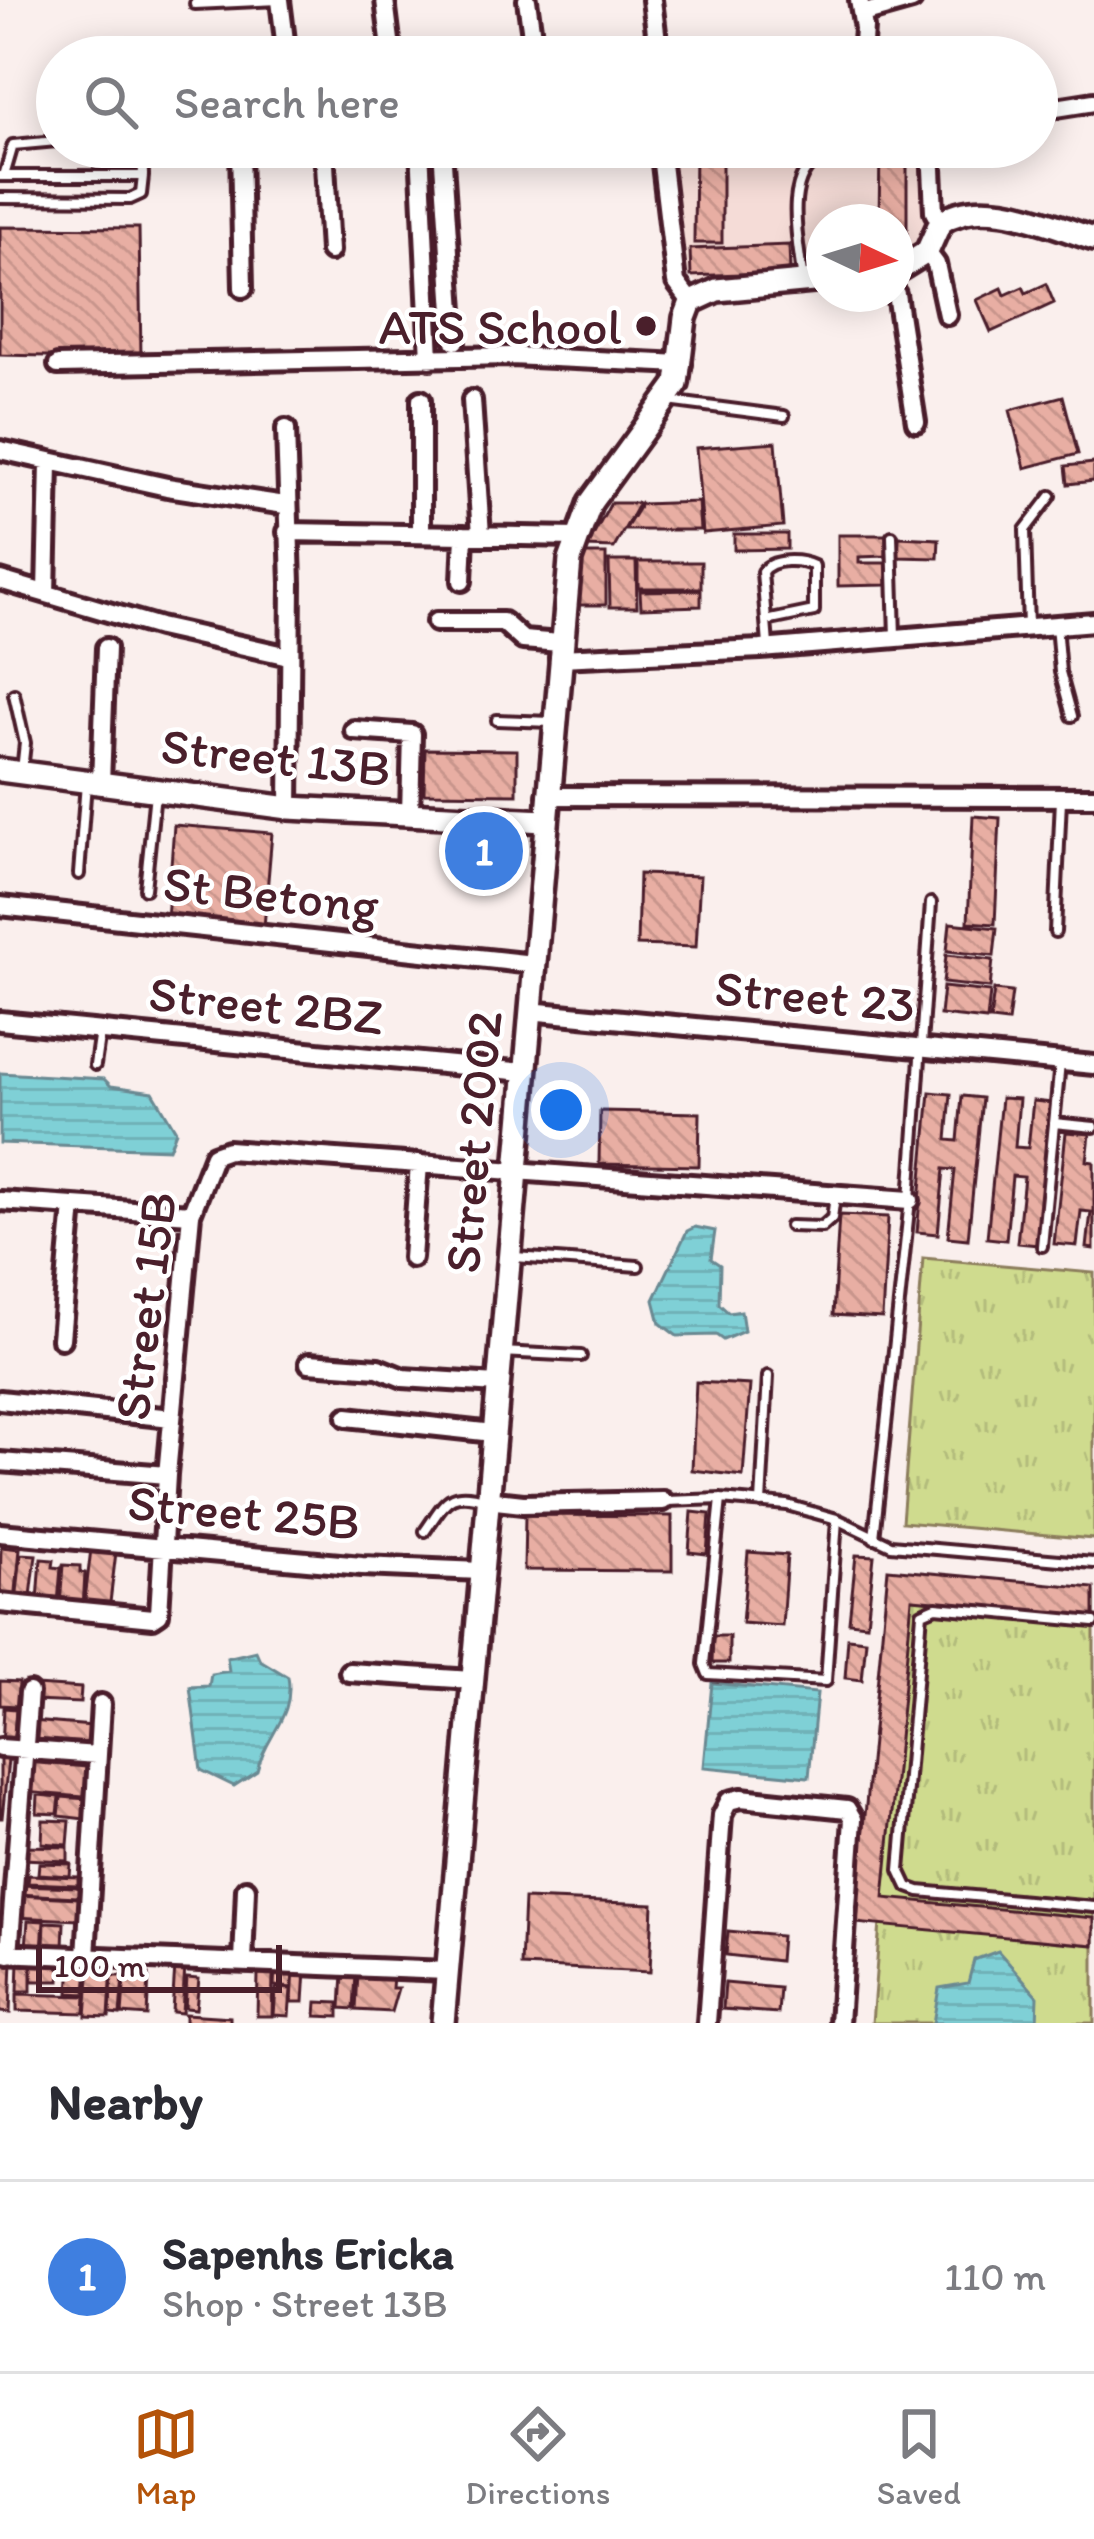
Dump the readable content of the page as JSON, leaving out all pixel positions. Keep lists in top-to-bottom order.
{
  "streets": {
    "street": [
      "Street 13B",
      "St Betong",
      "Street 23",
      "Street 2BZ",
      "Street 2002",
      "Street 15B",
      "Street 25B"
    ]
  },
  "crossings": [
    ["Street 13B", "Street 2002"],
    ["St Betong", "Street 2002"],
    ["Street 23", "Street 2002"],
    ["Street 2BZ", "Street 2002"],
    ["Street 2002", "Street 25B"],
    ["Street 15B", "Street 25B"]
  ],
  "places": ["ATS School"],
  "scale_bar": "100 m",
  "north": "right",
  "page": {
    "search": "Search here",
    "pins": "1",
    "scale": "100 m",
    "heading": "Nearby",
    "list": [
      {
        "mark": "1",
        "name": "Sapenhs Ericka",
        "note": "Shop · Street 13B",
        "value": "110 m"
      }
    ],
    "nav": ["Map", "Directions", "Saved"]
  }
}
